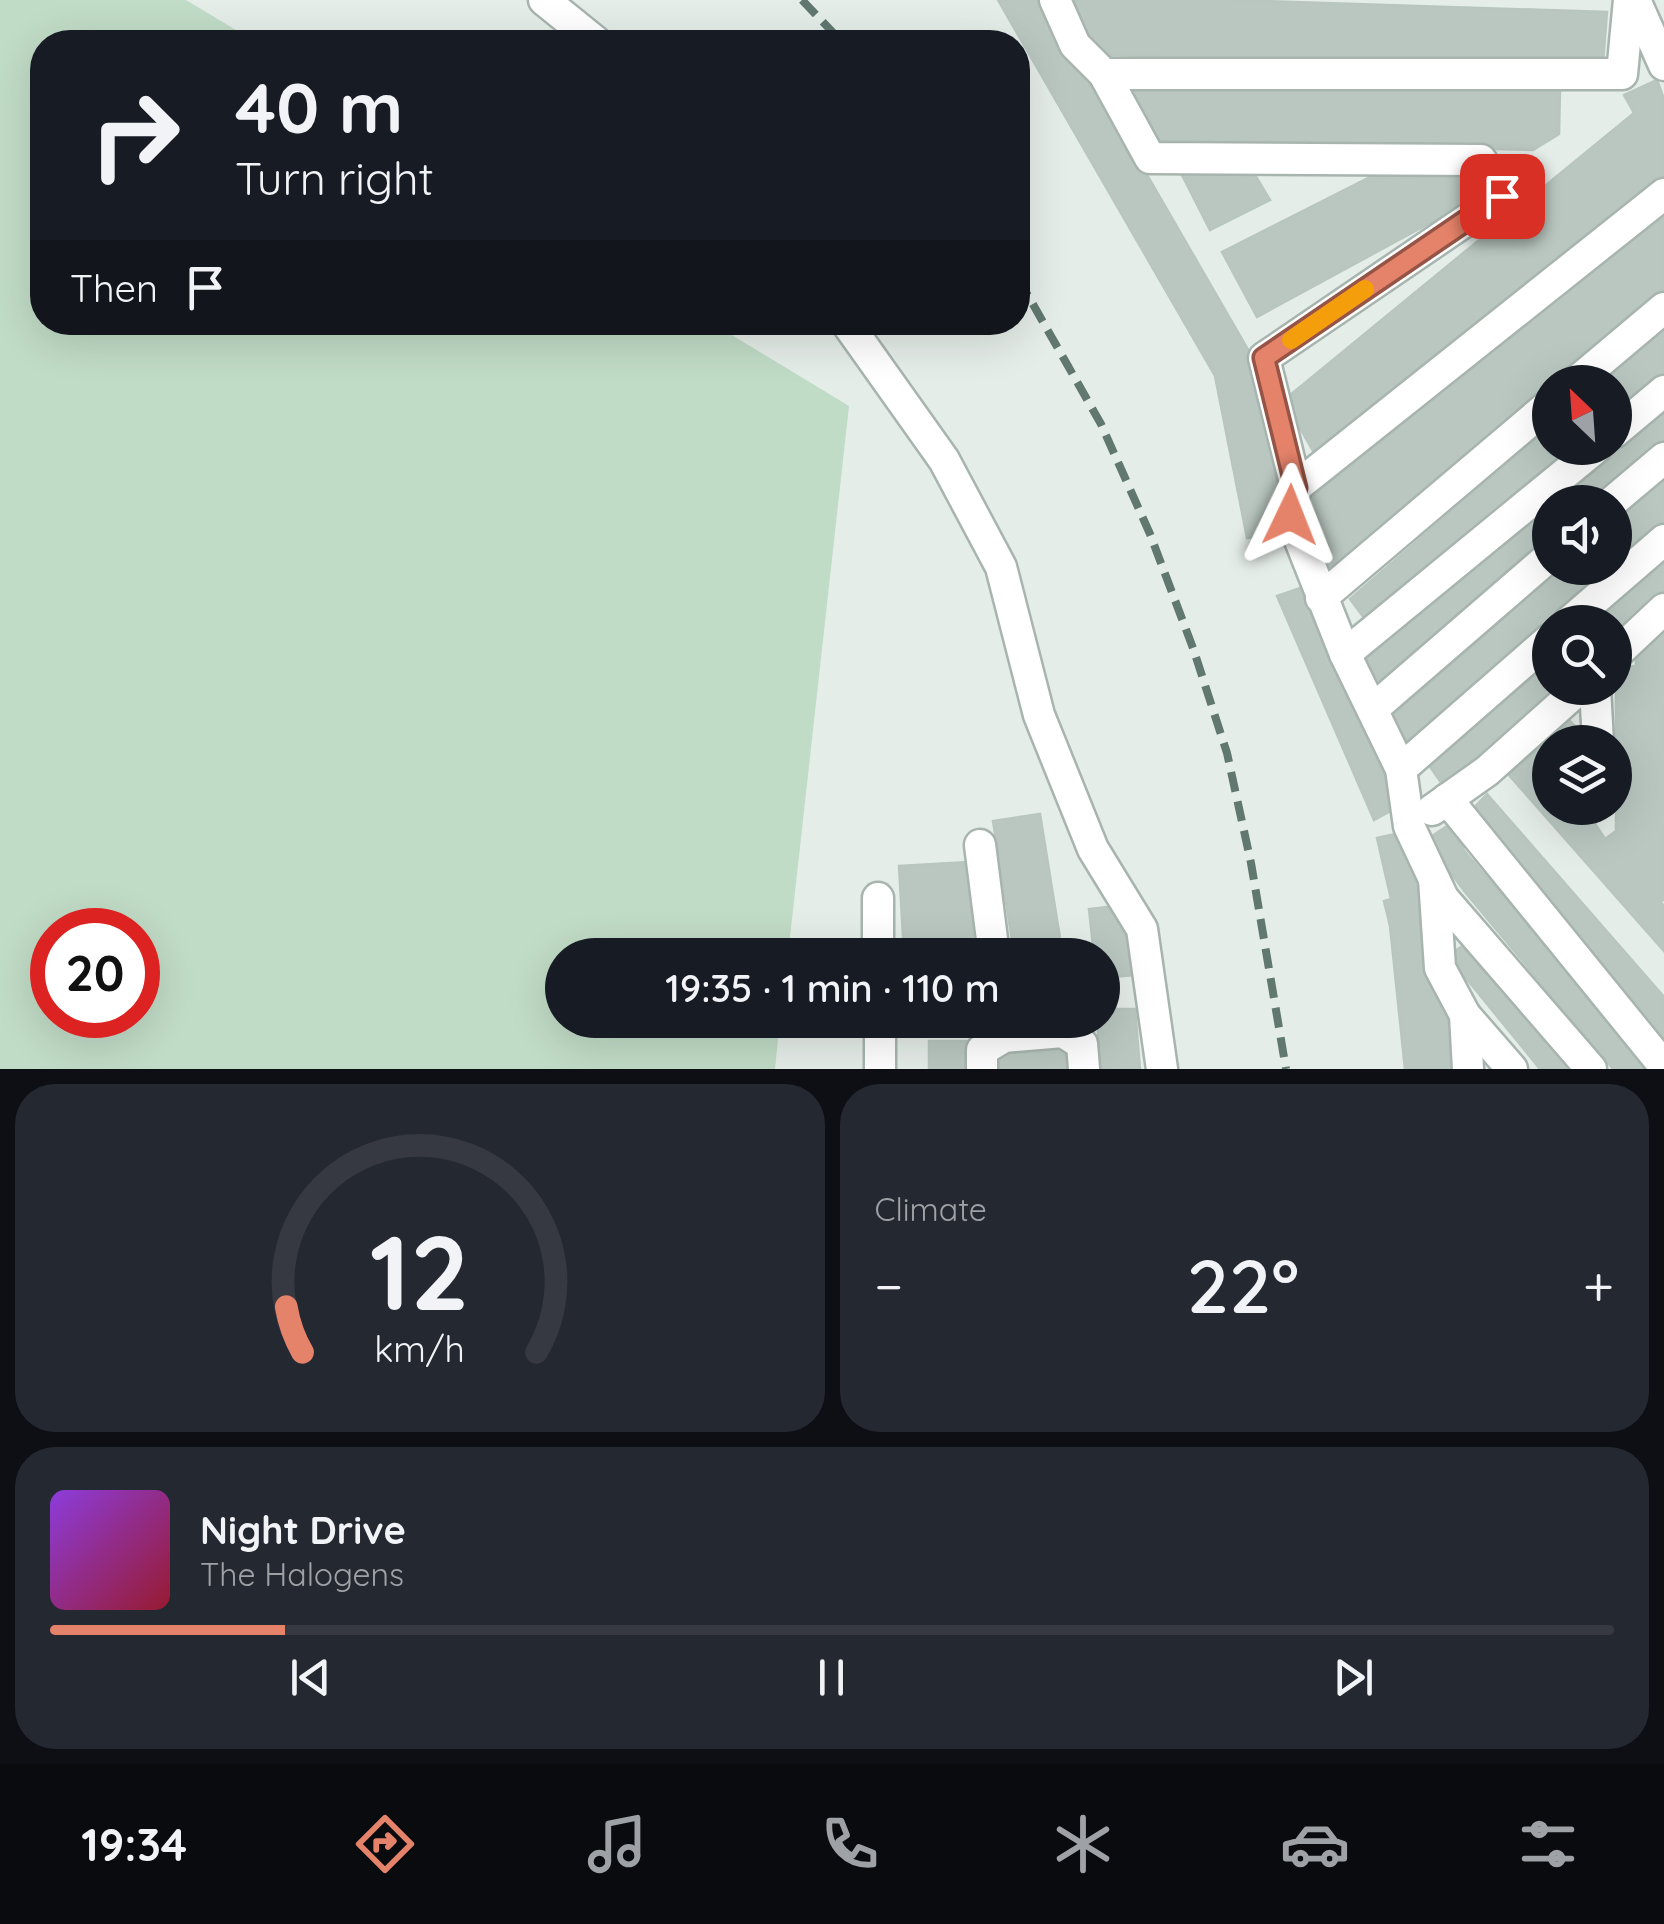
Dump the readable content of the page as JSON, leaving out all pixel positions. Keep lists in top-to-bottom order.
{
  "north": "top left",
  "page": {
    "turn": ["40 m", "Turn right"],
    "then": "Then",
    "limit": "20",
    "trip": "19:35 · 1 min · 110 m",
    "tile": "Climate",
    "heat": ["−", "22°", "+"],
    "song": ["Night Drive", "The Halogens"],
    "tabs": "19:34",
    "gauge": ["12", "km/h"]
  }
}
